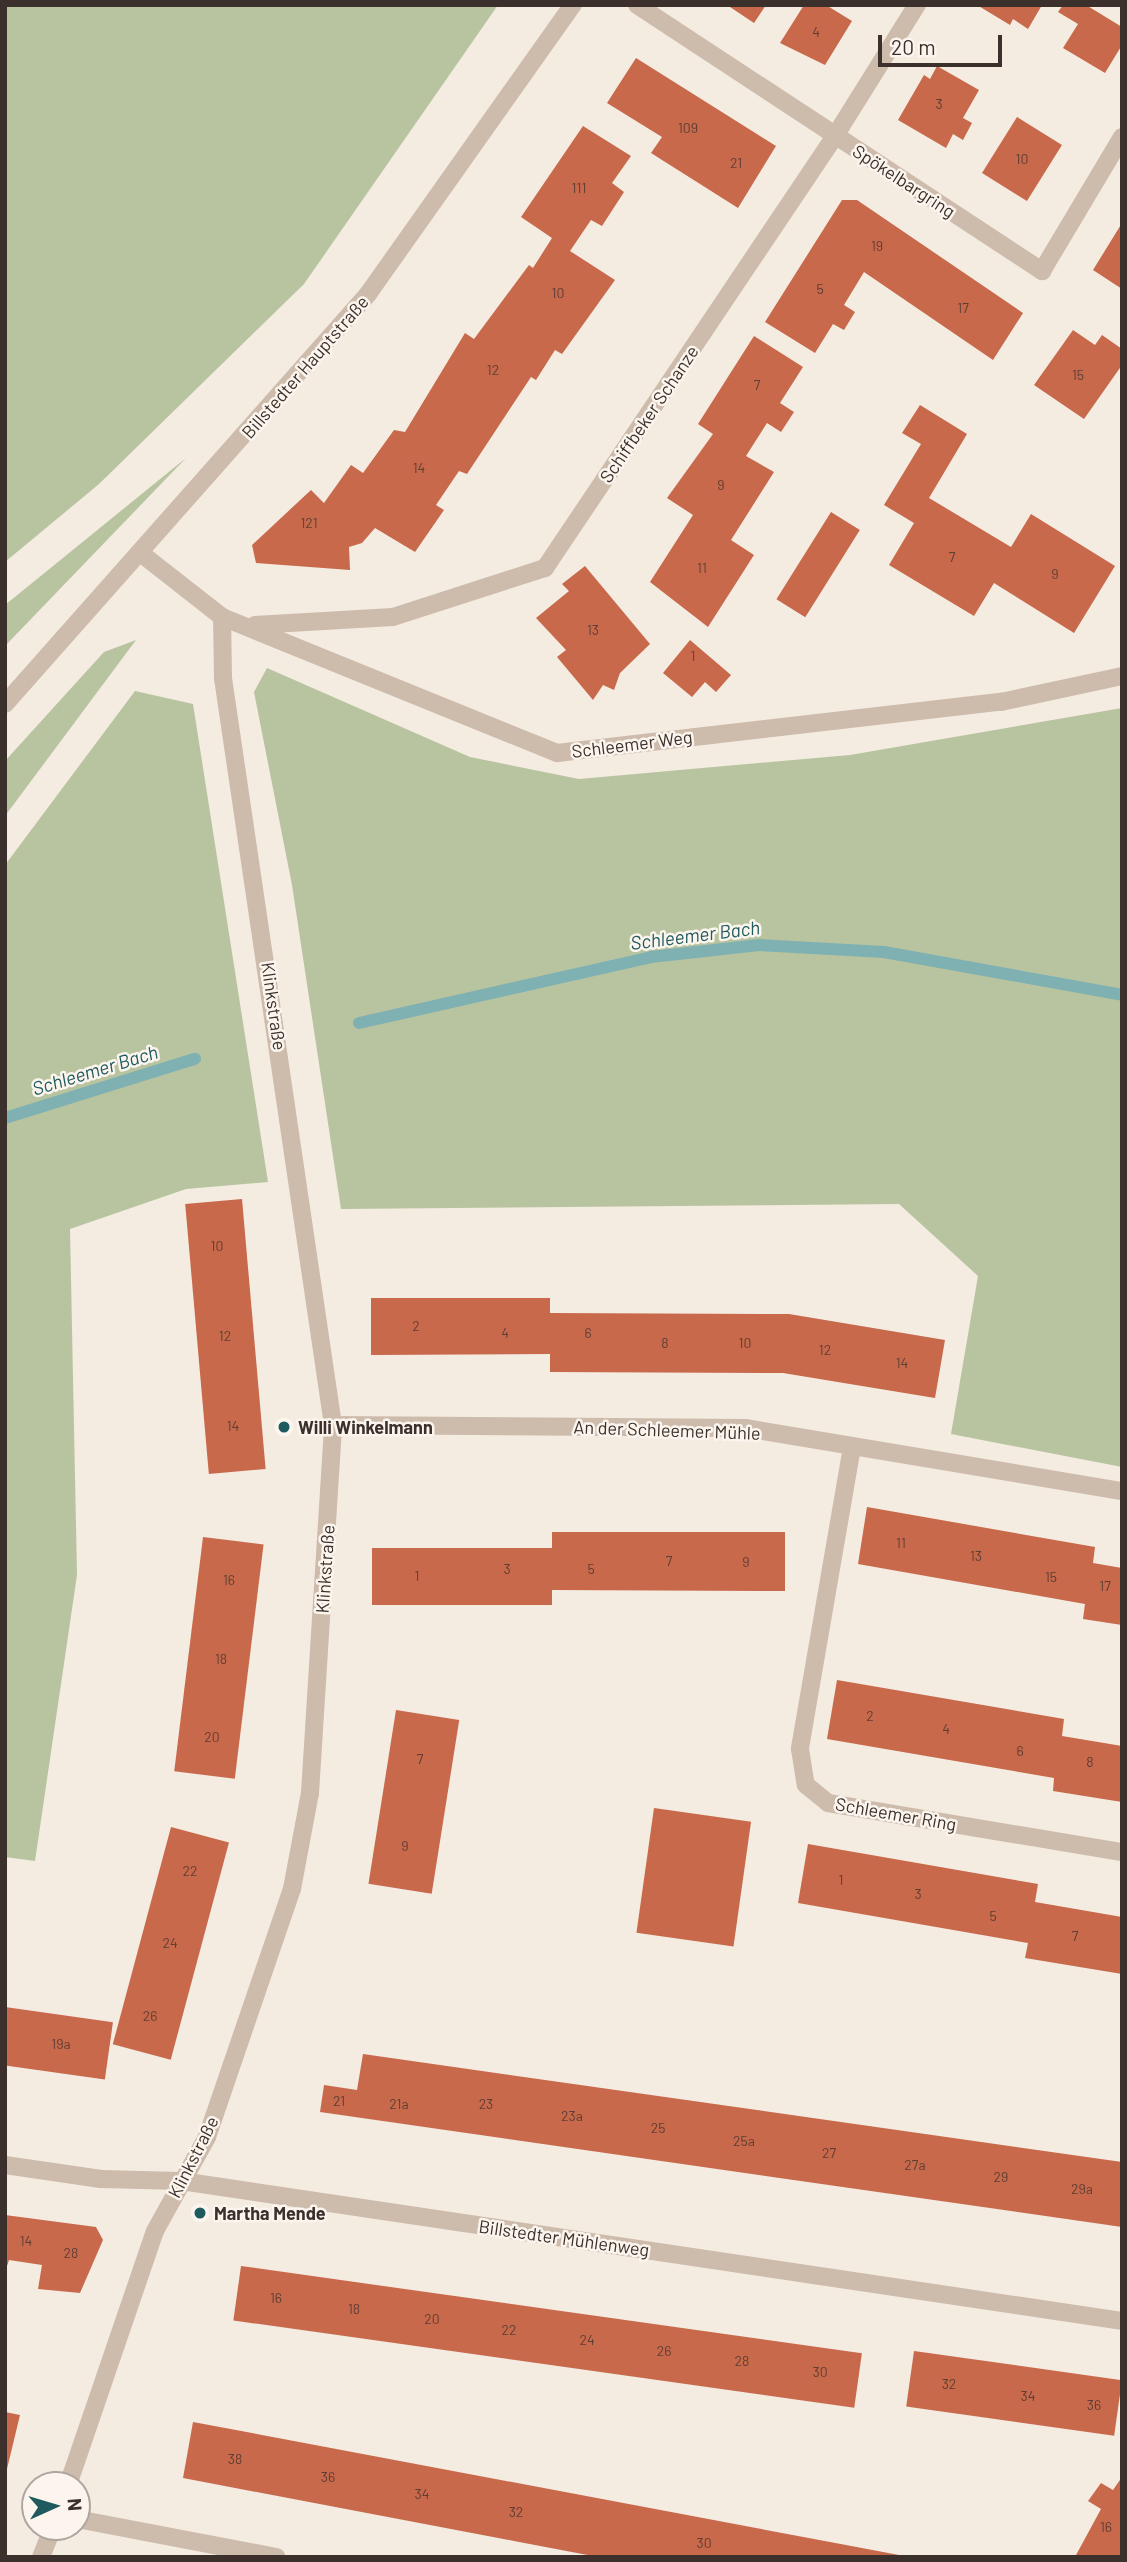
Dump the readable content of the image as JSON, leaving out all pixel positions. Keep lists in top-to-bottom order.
{
  "streets": {
    "street": [
      "Spökelbargring",
      "Billstedter Hauptstraße",
      "Schiffbeker Schanze",
      "Schleemer Weg",
      "Klinkstraße",
      "An der Schleemer Mühle",
      "Schleemer Ring",
      "Billstedter Mühlenweg"
    ]
  },
  "crossings": [
    ["Spökelbargring", "Schiffbeker Schanze"],
    ["Billstedter Hauptstraße", "Schleemer Weg"],
    ["Schiffbeker Schanze", "Schleemer Weg"],
    ["Schleemer Weg", "Klinkstraße"],
    ["Klinkstraße", "An der Schleemer Mühle"],
    ["Klinkstraße", "Billstedter Mühlenweg"],
    ["An der Schleemer Mühle", "Schleemer Ring"]
  ],
  "water": ["Schleemer Bach"],
  "places": ["Willi Winkelmann", "Martha Mende"],
  "house_numbers": [
    "4",
    "3",
    "109",
    "10",
    "21",
    "111",
    "19",
    "5",
    "10",
    "17",
    "12",
    "15",
    "7",
    "14",
    "9",
    "121",
    "7",
    "11",
    "9",
    "13",
    "1",
    "10",
    "2",
    "4",
    "6",
    "12",
    "8",
    "10",
    "12",
    "14",
    "14",
    "11",
    "13",
    "7",
    "9",
    "3",
    "5",
    "1",
    "15",
    "16",
    "17",
    "18",
    "2",
    "4",
    "20",
    "6",
    "7",
    "8",
    "9",
    "22",
    "1",
    "3",
    "5",
    "7",
    "24",
    "26",
    "19a",
    "21",
    "21a",
    "23",
    "23a",
    "25",
    "25a",
    "27",
    "27a",
    "29",
    "29a",
    "14",
    "28",
    "16",
    "18",
    "20",
    "22",
    "24",
    "26",
    "28",
    "30",
    "32",
    "34",
    "36",
    "38",
    "36",
    "34",
    "32",
    "16",
    "30"
  ],
  "scale_bar": "20 m",
  "north": "right"
}
